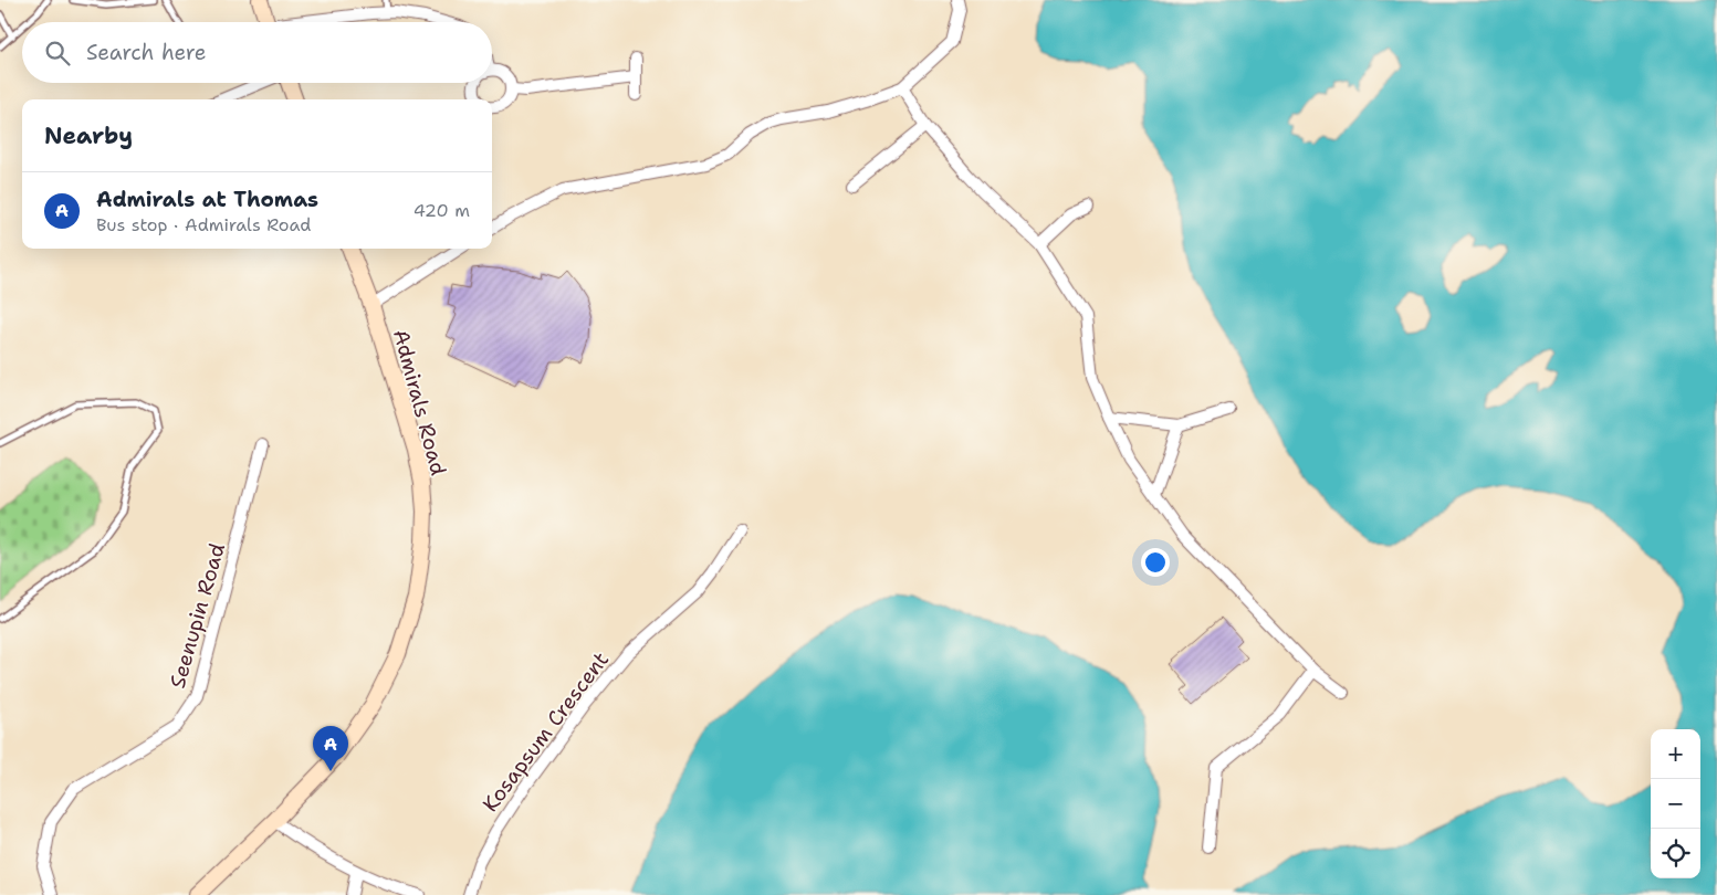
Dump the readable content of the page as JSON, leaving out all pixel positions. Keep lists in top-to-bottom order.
{
  "streets": {
    "main road": ["Admirals Road"],
    "street": ["Seenupin Road", "Kosapsum Crescent"]
  },
  "page": {
    "search": "Search here",
    "heading": "Nearby",
    "list": [
      {
        "mark": "A",
        "name": "Admirals at Thomas",
        "note": "Bus stop · Admirals Road",
        "value": "420 m"
      }
    ],
    "pins": "A",
    "map_buttons": ["+", "−"]
  }
}
